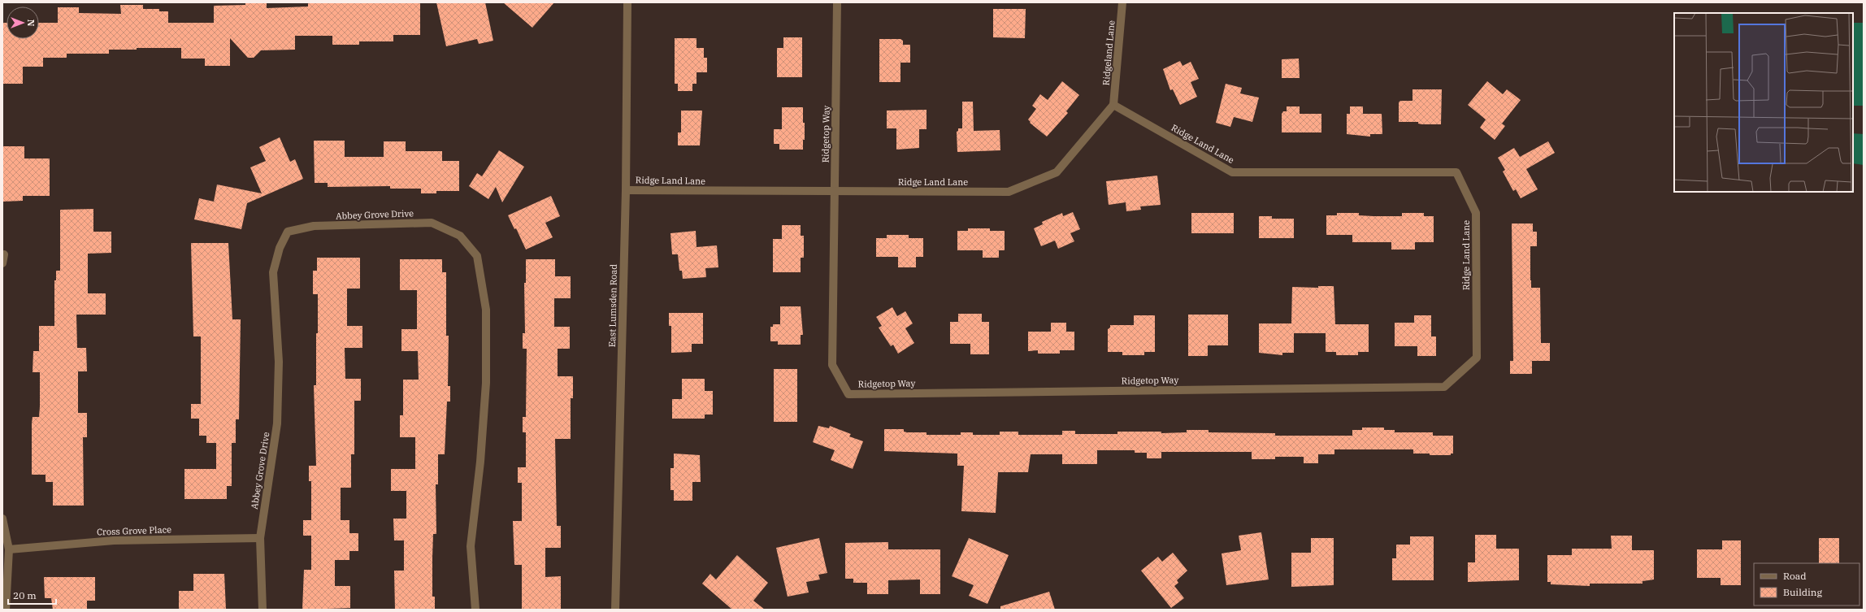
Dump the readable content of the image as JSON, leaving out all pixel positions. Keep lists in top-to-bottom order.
{
  "streets": {
    "street": [
      "Ridgeland Lane",
      "Ridgetop Way",
      "Ridge Land Lane",
      "Abbey Grove Drive",
      "East Lumsden Road",
      "Cross Grove Place"
    ]
  },
  "crossings": [
    ["Ridgeland Lane", "Ridge Land Lane"],
    ["Ridgetop Way", "Ridge Land Lane"],
    ["Ridge Land Lane", "East Lumsden Road"],
    ["Abbey Grove Drive", "Cross Grove Place"]
  ],
  "legend": ["Road", "Building"],
  "scale_bar": "20 m",
  "north": "right"
}
